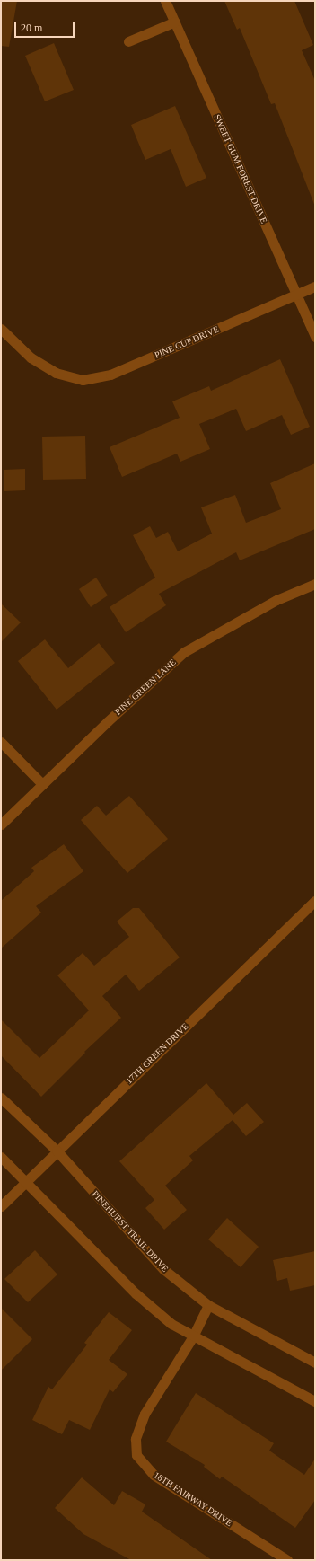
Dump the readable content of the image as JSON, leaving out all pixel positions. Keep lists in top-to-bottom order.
{
  "streets": {
    "street": [
      "SWEET GUM FOREST DRIVE",
      "PINE CUP DRIVE",
      "PINE GREEN LANE",
      "17TH GREEN DRIVE",
      "PINEHURST TRAIL DRIVE",
      "18TH FAIRWAY DRIVE"
    ]
  },
  "crossings": [
    ["SWEET GUM FOREST DRIVE", "PINE CUP DRIVE"],
    ["17TH GREEN DRIVE", "PINEHURST TRAIL DRIVE"],
    ["PINEHURST TRAIL DRIVE", "18TH FAIRWAY DRIVE"]
  ],
  "scale_bar": "20 m"
}
